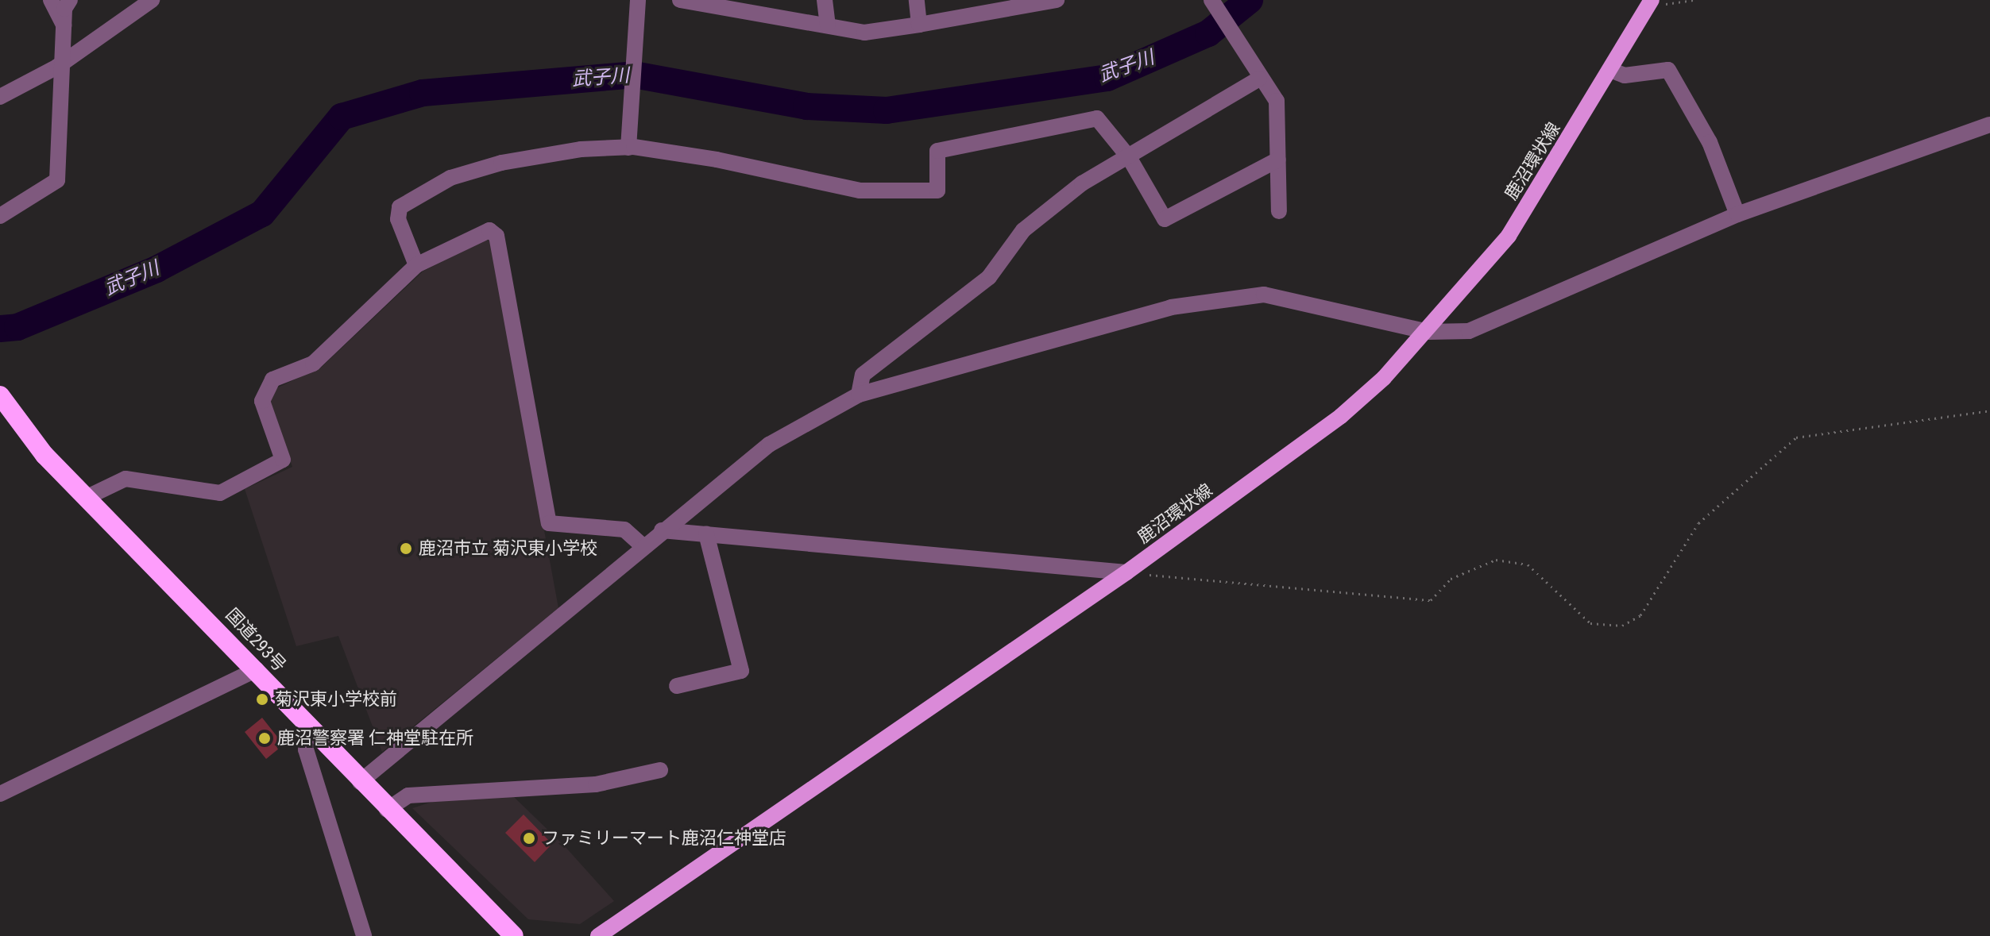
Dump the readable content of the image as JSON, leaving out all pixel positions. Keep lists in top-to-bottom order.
{
  "streets": {
    "highway": ["国道293号"],
    "main road": ["鹿沼環状線"]
  },
  "water": ["武子川"],
  "places": [
    "鹿沼市立 菊沢東小学校",
    "菊沢東小学校前",
    "鹿沼警察署 仁神堂駐在所",
    "ファミリーマート鹿沼仁神堂店"
  ]
}
